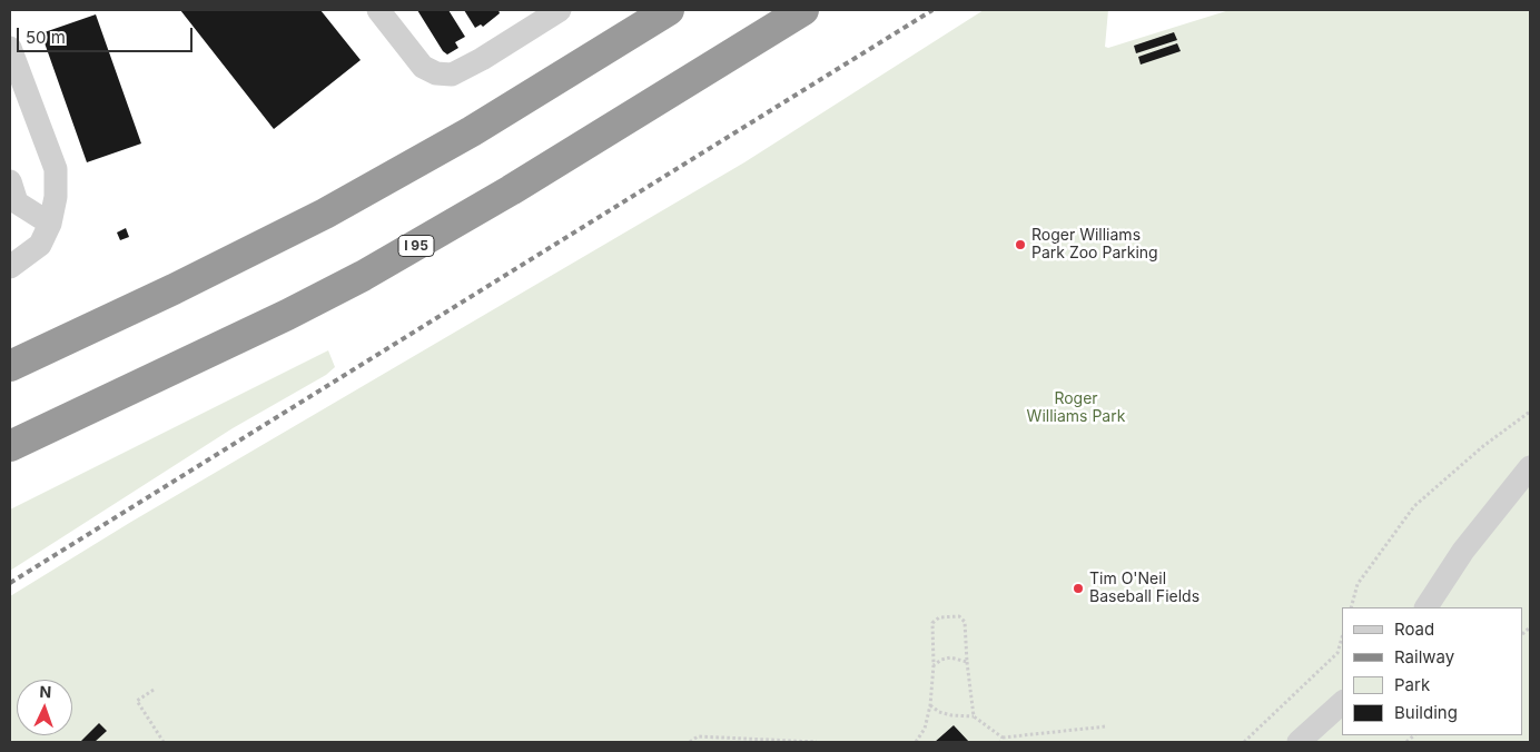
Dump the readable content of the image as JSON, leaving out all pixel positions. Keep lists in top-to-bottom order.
{
  "streets": {
    "highway": ["I 95"]
  },
  "parks": ["Roger Williams Park"],
  "places": ["Roger Williams Park Zoo Parking", "Tim O'Neil Baseball Fields"],
  "legend": [
    "Road",
    "Railway",
    "Park",
    "Building"
  ],
  "scale_bar": "50 m",
  "north": "top"
}
